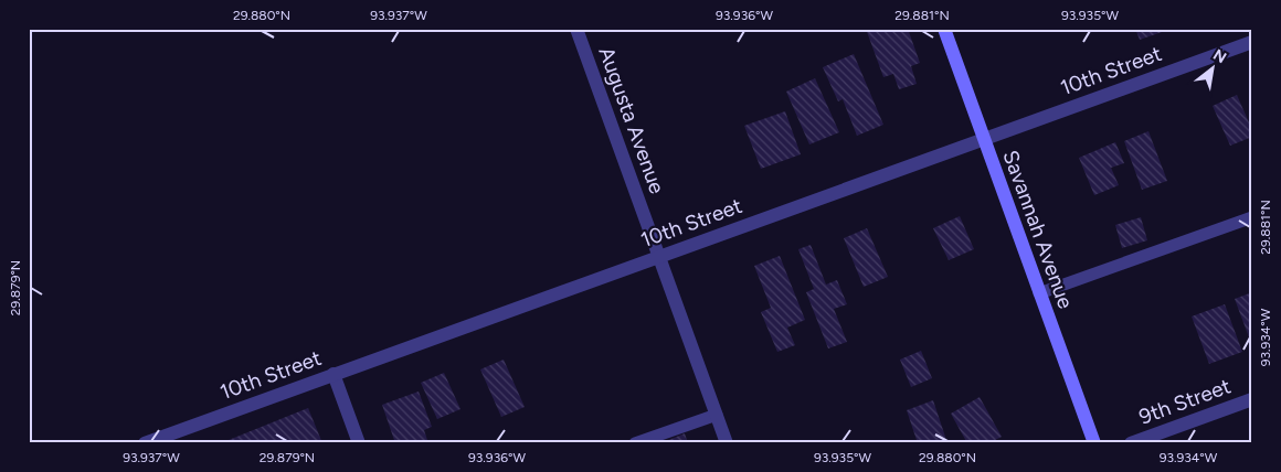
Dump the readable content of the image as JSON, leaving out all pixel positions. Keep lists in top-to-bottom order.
{
  "streets": {
    "street": [
      "10th Street",
      "Augusta Avenue",
      "Savannah Avenue",
      "9th Street"
    ]
  },
  "crossings": [
    ["10th Street", "Augusta Avenue"],
    ["10th Street", "Savannah Avenue"]
  ],
  "north": "top right",
  "coordinates": [
    "29.880°N",
    "93.937°W",
    "93.936°W",
    "29.881°N",
    "93.935°W",
    "29.879°N",
    "93.934°W"
  ]
}
